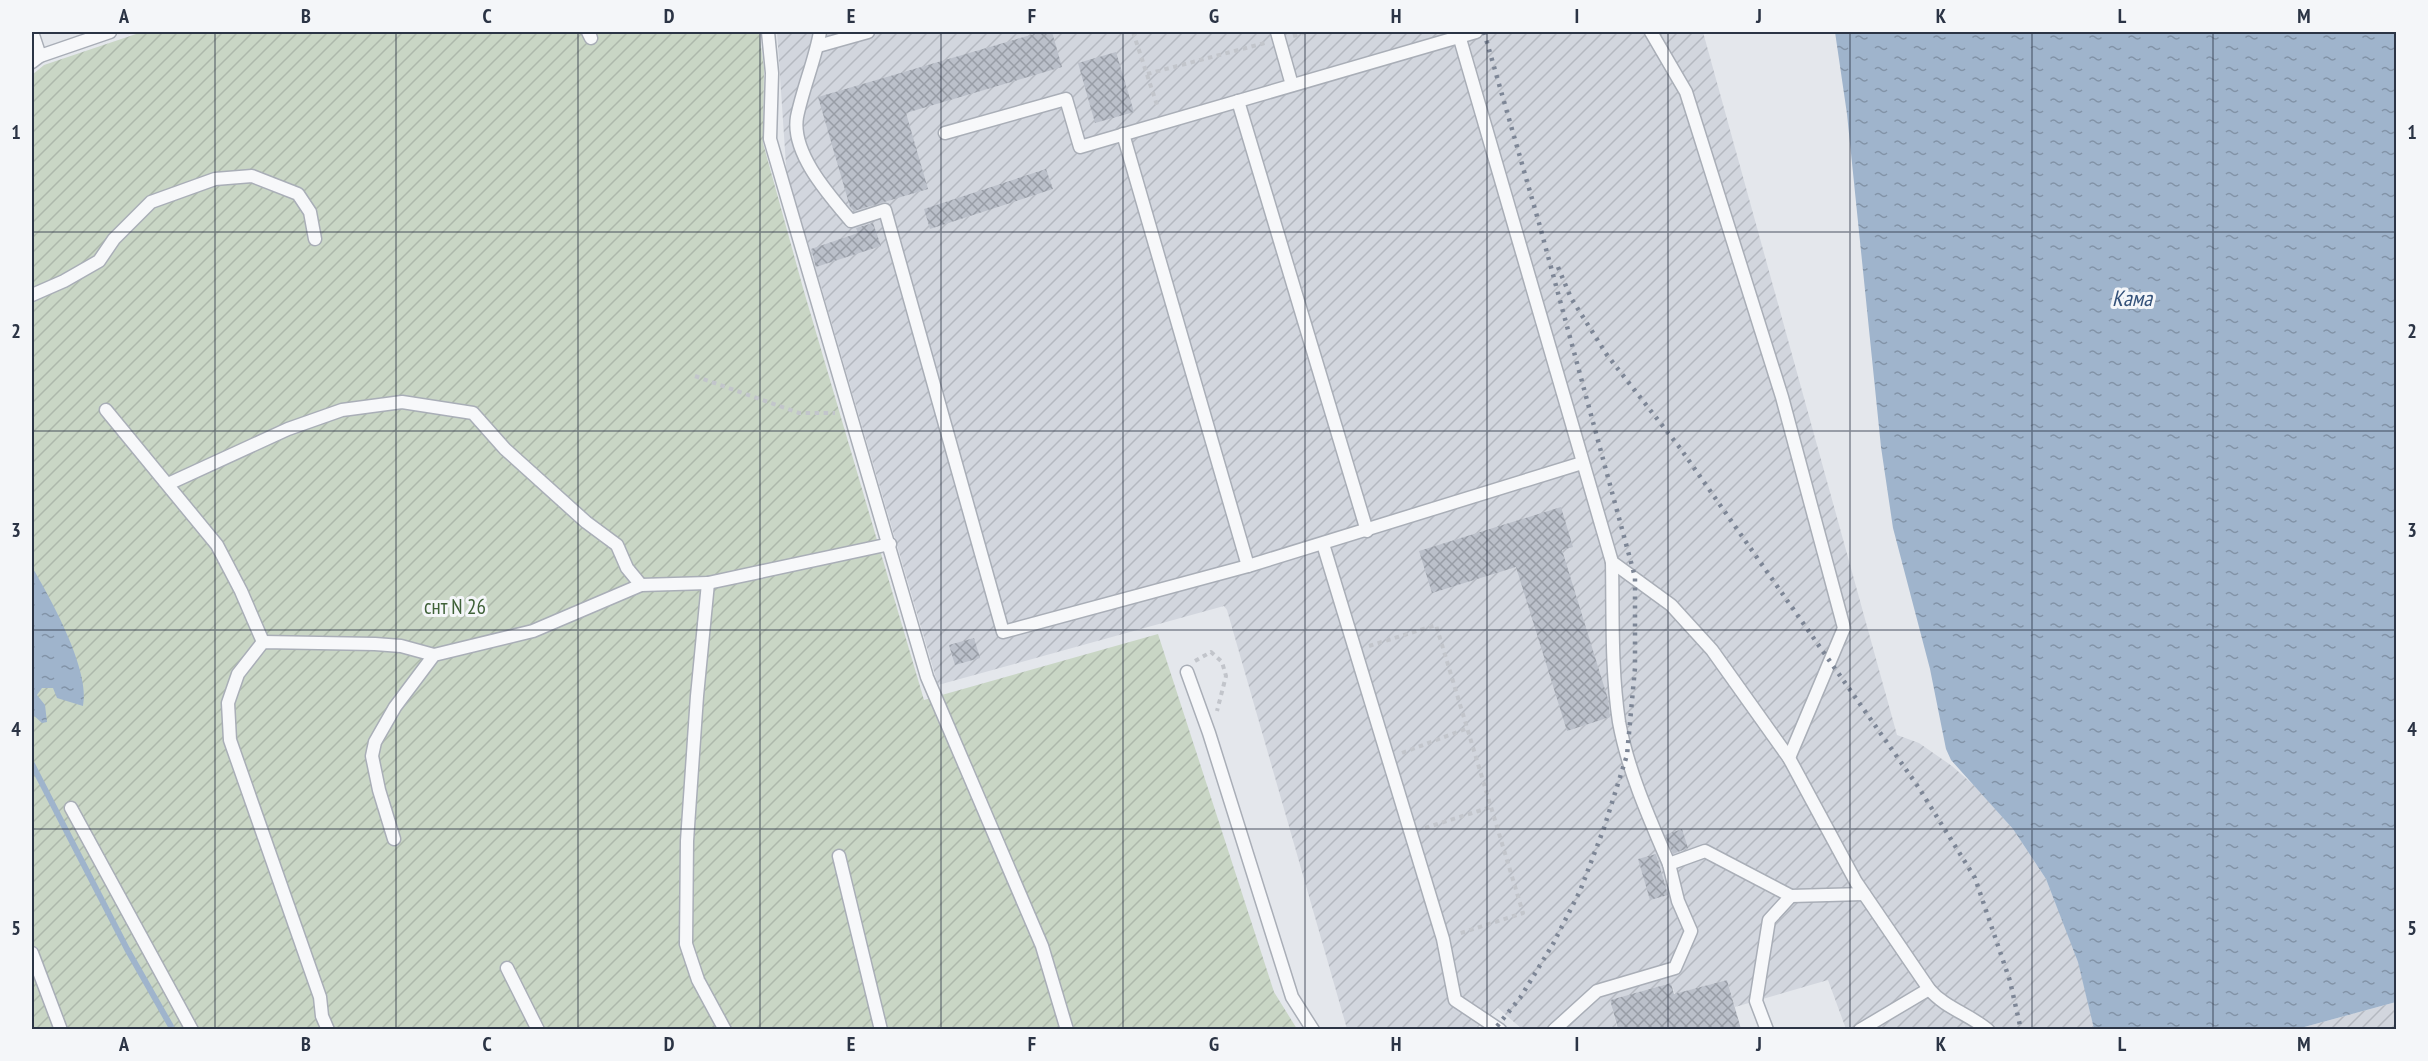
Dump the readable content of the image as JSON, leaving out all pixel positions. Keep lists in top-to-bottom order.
{
  "water": ["Кама"],
  "parks": ["снт N 26"],
  "grid": {
    "columns": [
      "A",
      "B",
      "C",
      "D",
      "E",
      "F",
      "G",
      "H",
      "I",
      "J",
      "K",
      "L",
      "M"
    ],
    "rows": [
      "1",
      "2",
      "3",
      "4",
      "5"
    ]
  }
}
